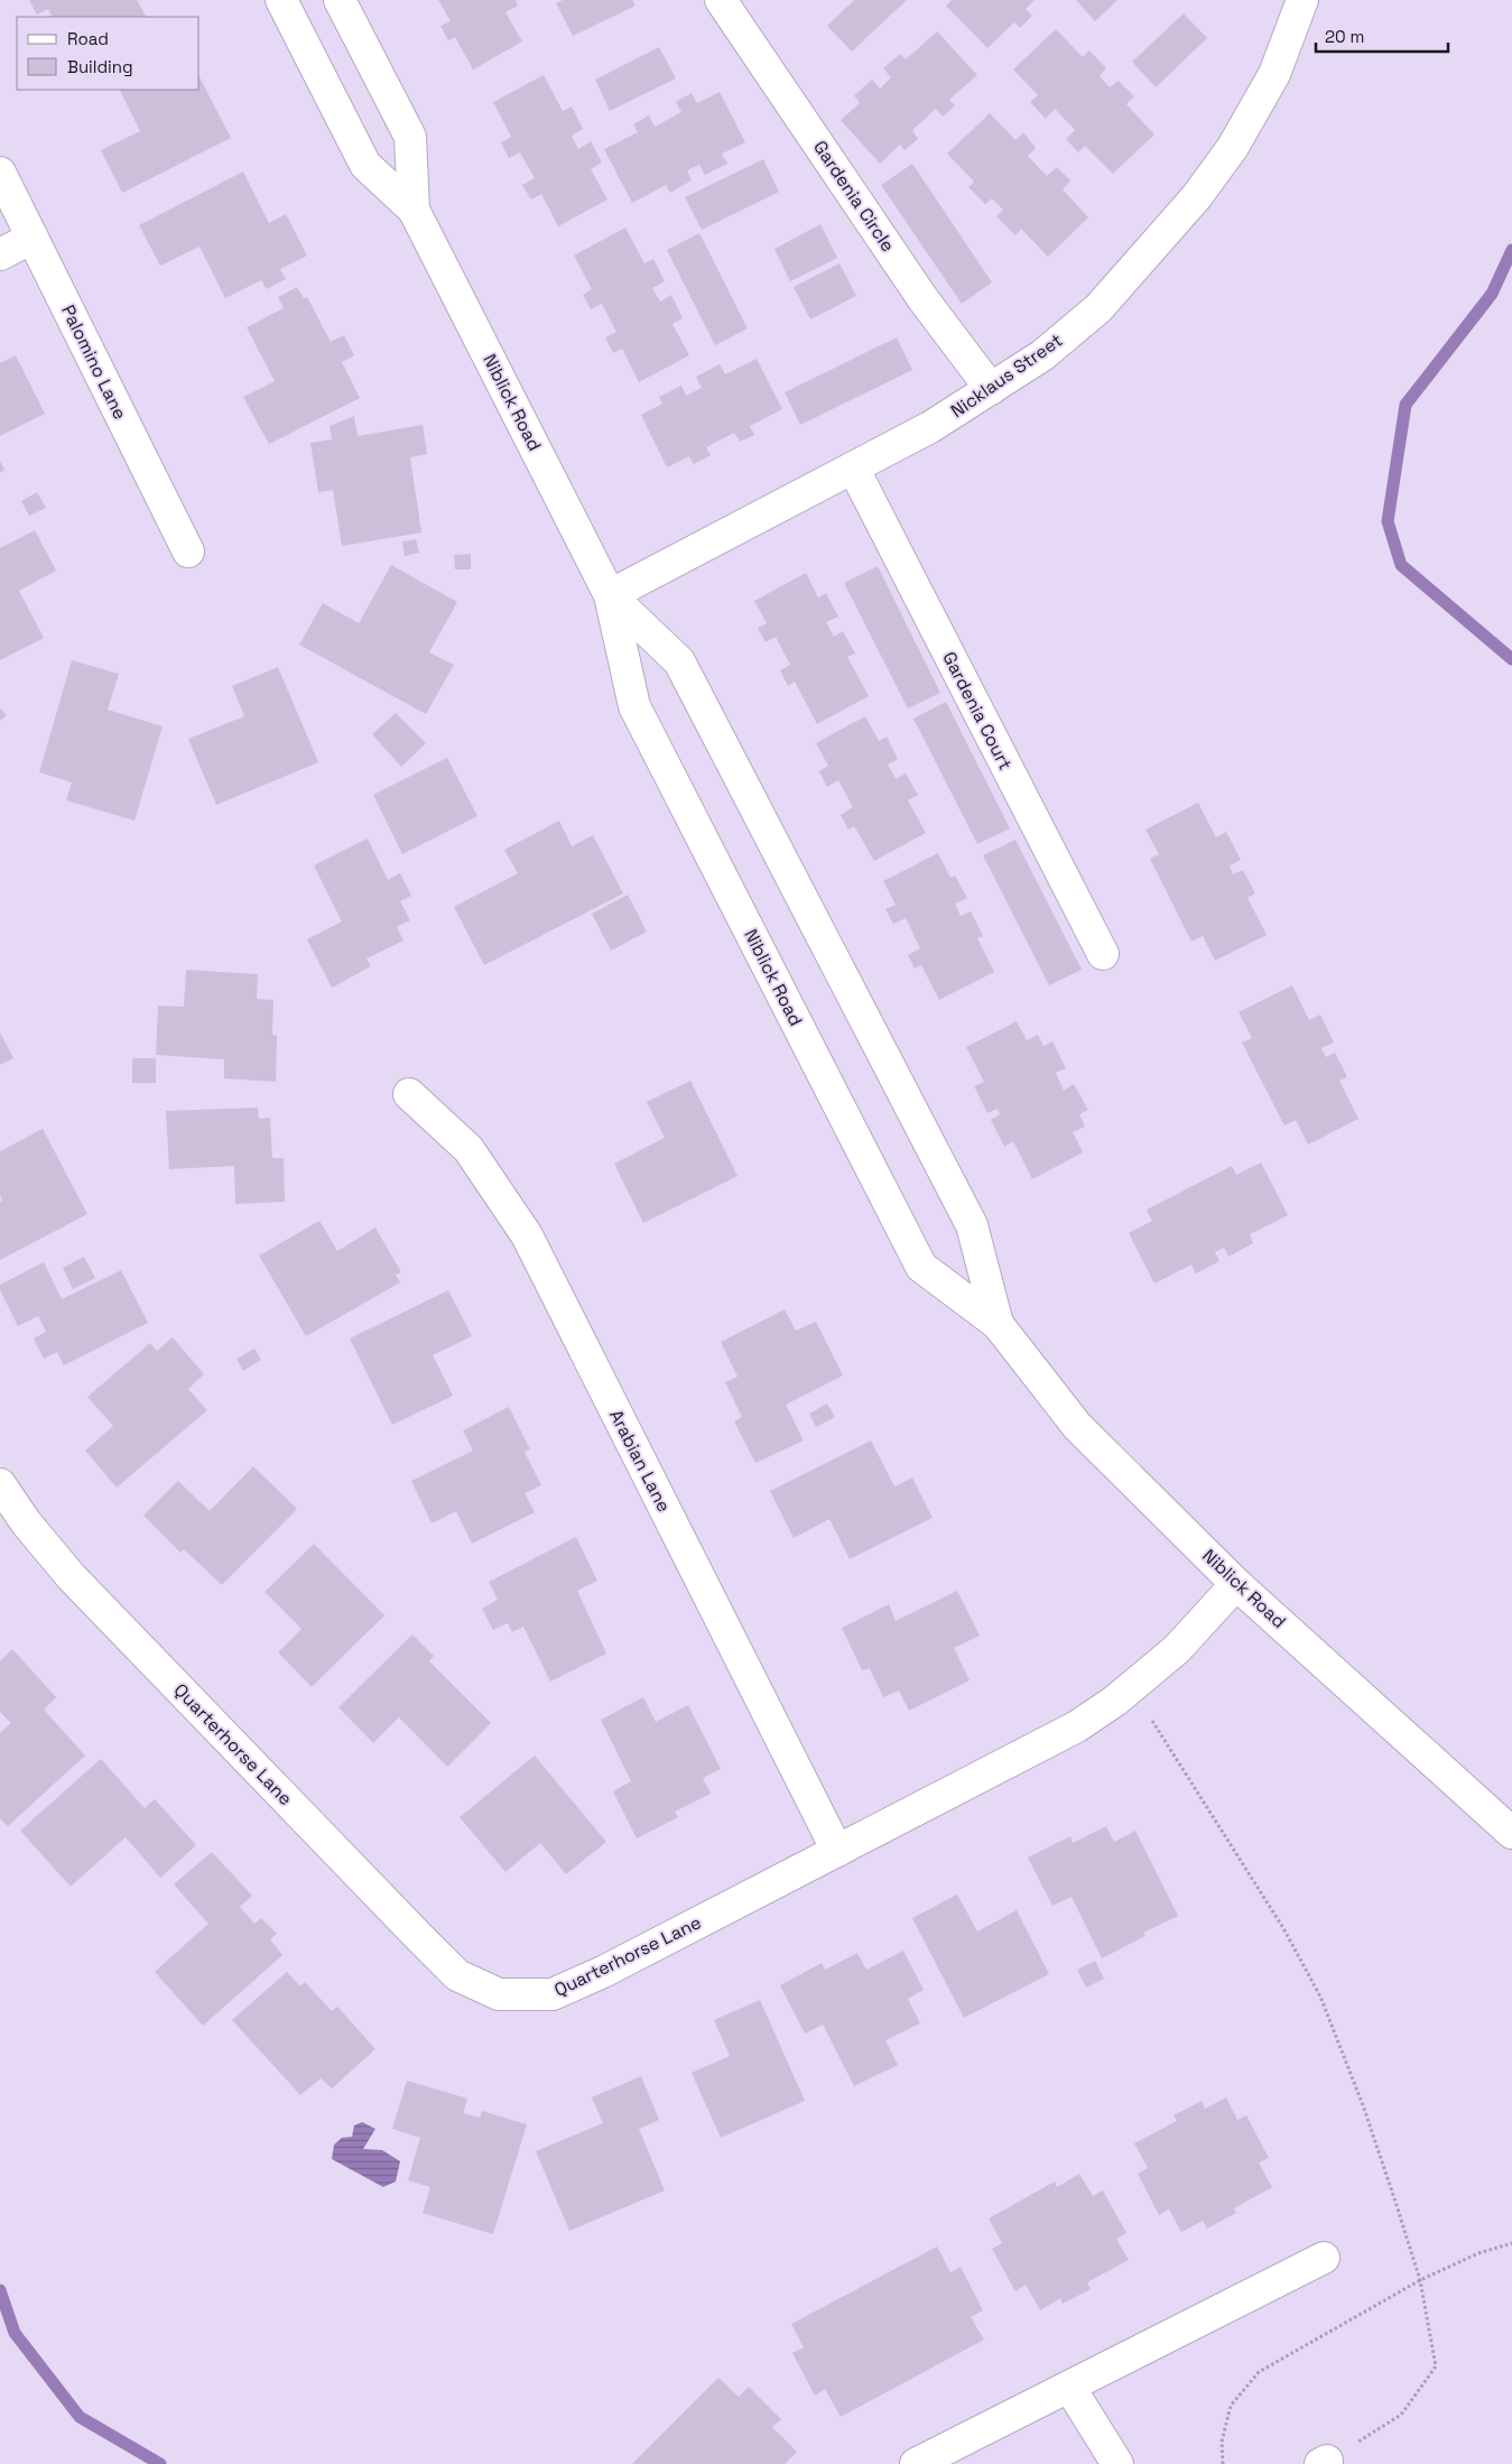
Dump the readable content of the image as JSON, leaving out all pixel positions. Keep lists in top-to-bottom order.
{
  "streets": {
    "street": [
      "Gardenia Circle",
      "Palomino Lane",
      "Nicklaus Street",
      "Niblick Road",
      "Gardenia Court",
      "Arabian Lane",
      "Quarterhorse Lane"
    ]
  },
  "crossings": [
    ["Gardenia Circle", "Nicklaus Street"],
    ["Nicklaus Street", "Niblick Road"],
    ["Nicklaus Street", "Gardenia Court"],
    ["Niblick Road", "Quarterhorse Lane"],
    ["Arabian Lane", "Quarterhorse Lane"]
  ],
  "legend": ["Road", "Building"],
  "scale_bar": "20 m"
}
